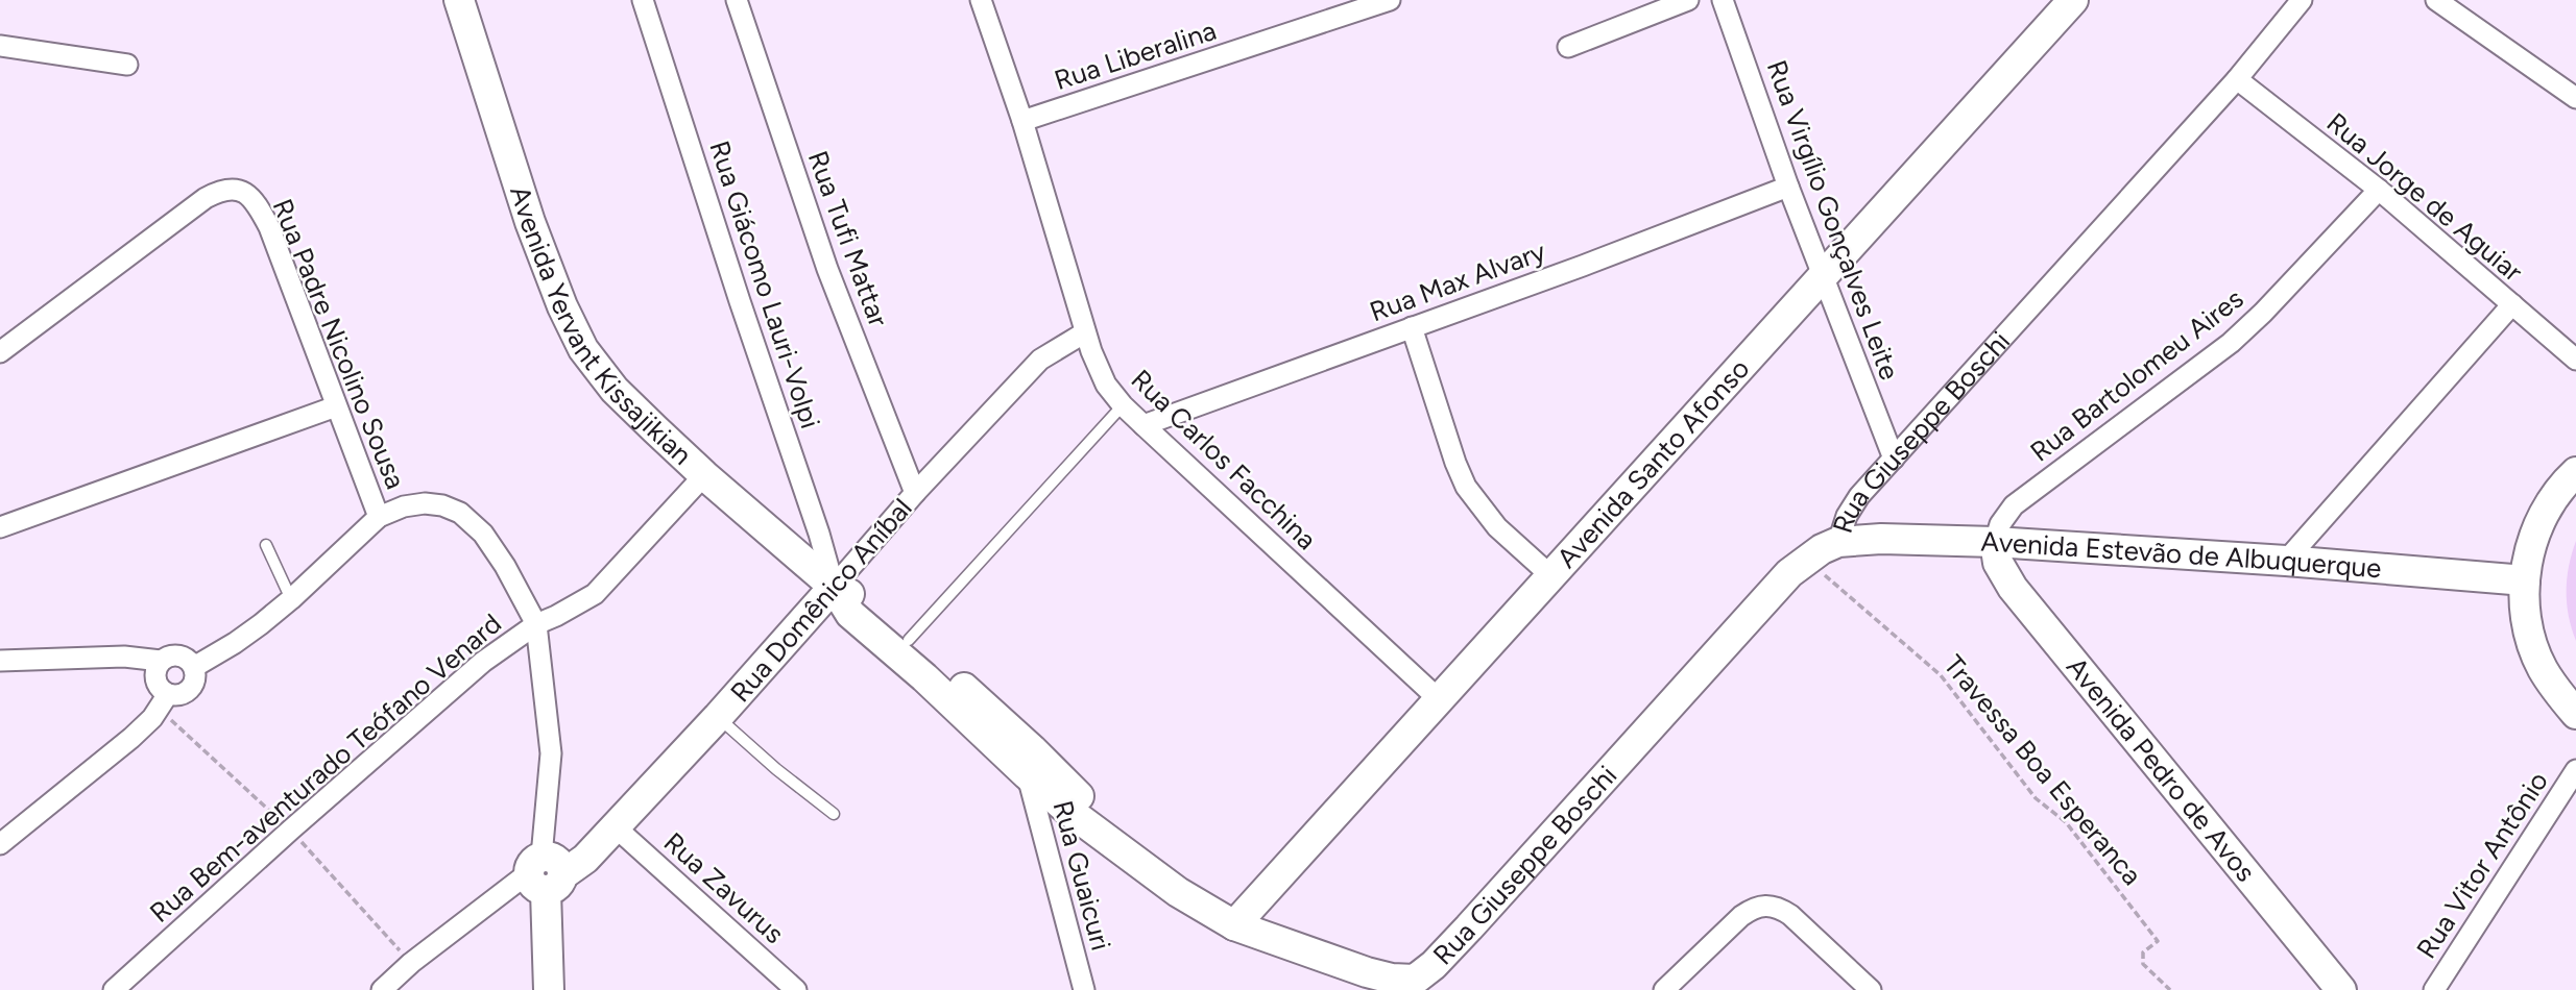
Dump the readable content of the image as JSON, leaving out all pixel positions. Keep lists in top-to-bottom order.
{
  "streets": {
    "main road": [
      "Avenida Yervant Kissajikian",
      "Rua Giuseppe Boschi",
      "Avenida Santo Afonso",
      "Avenida Estevão de Albuquerque",
      "Rua Domênico Aníbal",
      "Avenida Pedro de Avos"
    ],
    "street": [
      "Rua Liberalina",
      "Rua Jorge de Aguiar",
      "Rua Virgílio Gonçalves Leite",
      "Rua Tufi Mattar",
      "Rua Max Alvary",
      "Rua Giácomo Lauri-Volpi",
      "Rua Padre Nicolino Sousa",
      "Rua Bartolomeu Aires",
      "Rua Carlos Facchina",
      "Rua Bem-aventurado Teófano Venard",
      "Rua Vitor Antônio",
      "Rua Guaicuri",
      "Rua Zavurus"
    ],
    "path": ["Travessa Boa Esperanca"]
  },
  "crossings": [
    ["Rua Liberalina", "Rua Carlos Facchina"],
    ["Rua Jorge de Aguiar", "Rua Bartolomeu Aires"],
    ["Rua Jorge de Aguiar", "Rua Giuseppe Boschi"],
    ["Rua Virgílio Gonçalves Leite", "Rua Max Alvary"],
    ["Rua Virgílio Gonçalves Leite", "Rua Giuseppe Boschi"],
    ["Rua Virgílio Gonçalves Leite", "Avenida Santo Afonso"],
    ["Rua Tufi Mattar", "Rua Domênico Aníbal"],
    ["Rua Max Alvary", "Rua Carlos Facchina"],
    ["Rua Giácomo Lauri-Volpi", "Avenida Yervant Kissajikian"],
    ["Rua Giácomo Lauri-Volpi", "Rua Domênico Aníbal"],
    ["Avenida Yervant Kissajikian", "Rua Giuseppe Boschi"],
    ["Avenida Yervant Kissajikian", "Avenida Santo Afonso"],
    ["Avenida Yervant Kissajikian", "Rua Domênico Aníbal"],
    ["Avenida Yervant Kissajikian", "Rua Bem-aventurado Teófano Venard"],
    ["Avenida Yervant Kissajikian", "Rua Guaicuri"],
    ["Rua Bartolomeu Aires", "Avenida Estevão de Albuquerque"],
    ["Rua Bartolomeu Aires", "Avenida Pedro de Avos"],
    ["Rua Giuseppe Boschi", "Avenida Estevão de Albuquerque"],
    ["Rua Giuseppe Boschi", "Travessa Boa Esperanca"],
    ["Rua Carlos Facchina", "Avenida Santo Afonso"],
    ["Rua Carlos Facchina", "Rua Domênico Aníbal"],
    ["Avenida Estevão de Albuquerque", "Avenida Pedro de Avos"],
    ["Rua Domênico Aníbal", "Rua Zavurus"]
  ]
}
